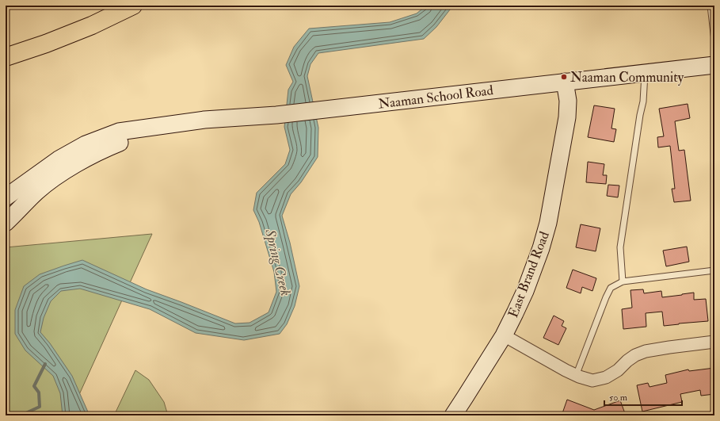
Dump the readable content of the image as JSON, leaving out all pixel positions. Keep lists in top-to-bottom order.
{
  "streets": {
    "main road": ["Naaman School Road", "East Brand Road"]
  },
  "crossings": [
    ["Naaman School Road", "East Brand Road"]
  ],
  "water": ["Spring Creek"],
  "places": ["Naaman Community"],
  "scale_bar": "50 m"
}
